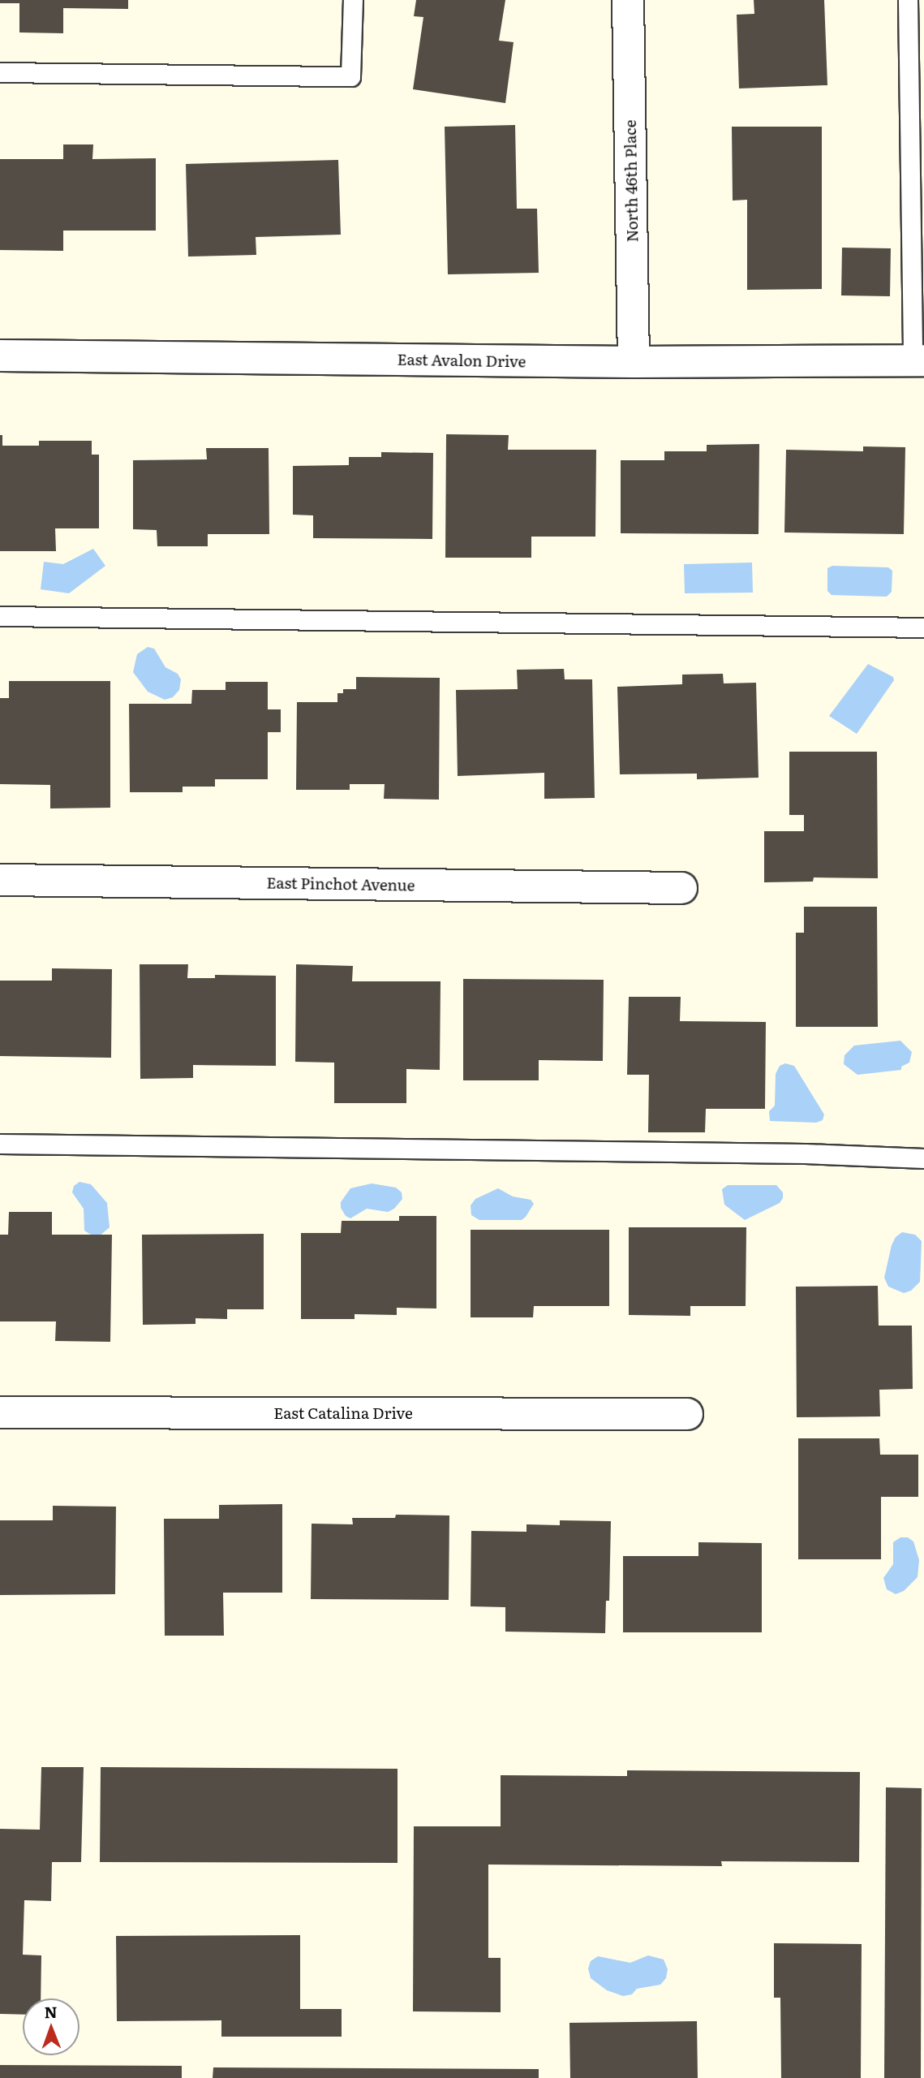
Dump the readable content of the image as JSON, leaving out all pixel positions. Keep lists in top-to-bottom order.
{
  "streets": {
    "street": [
      "North 46th Place",
      "East Avalon Drive",
      "East Pinchot Avenue",
      "East Catalina Drive"
    ]
  },
  "crossings": [
    ["North 46th Place", "East Avalon Drive"]
  ],
  "north": "top"
}
